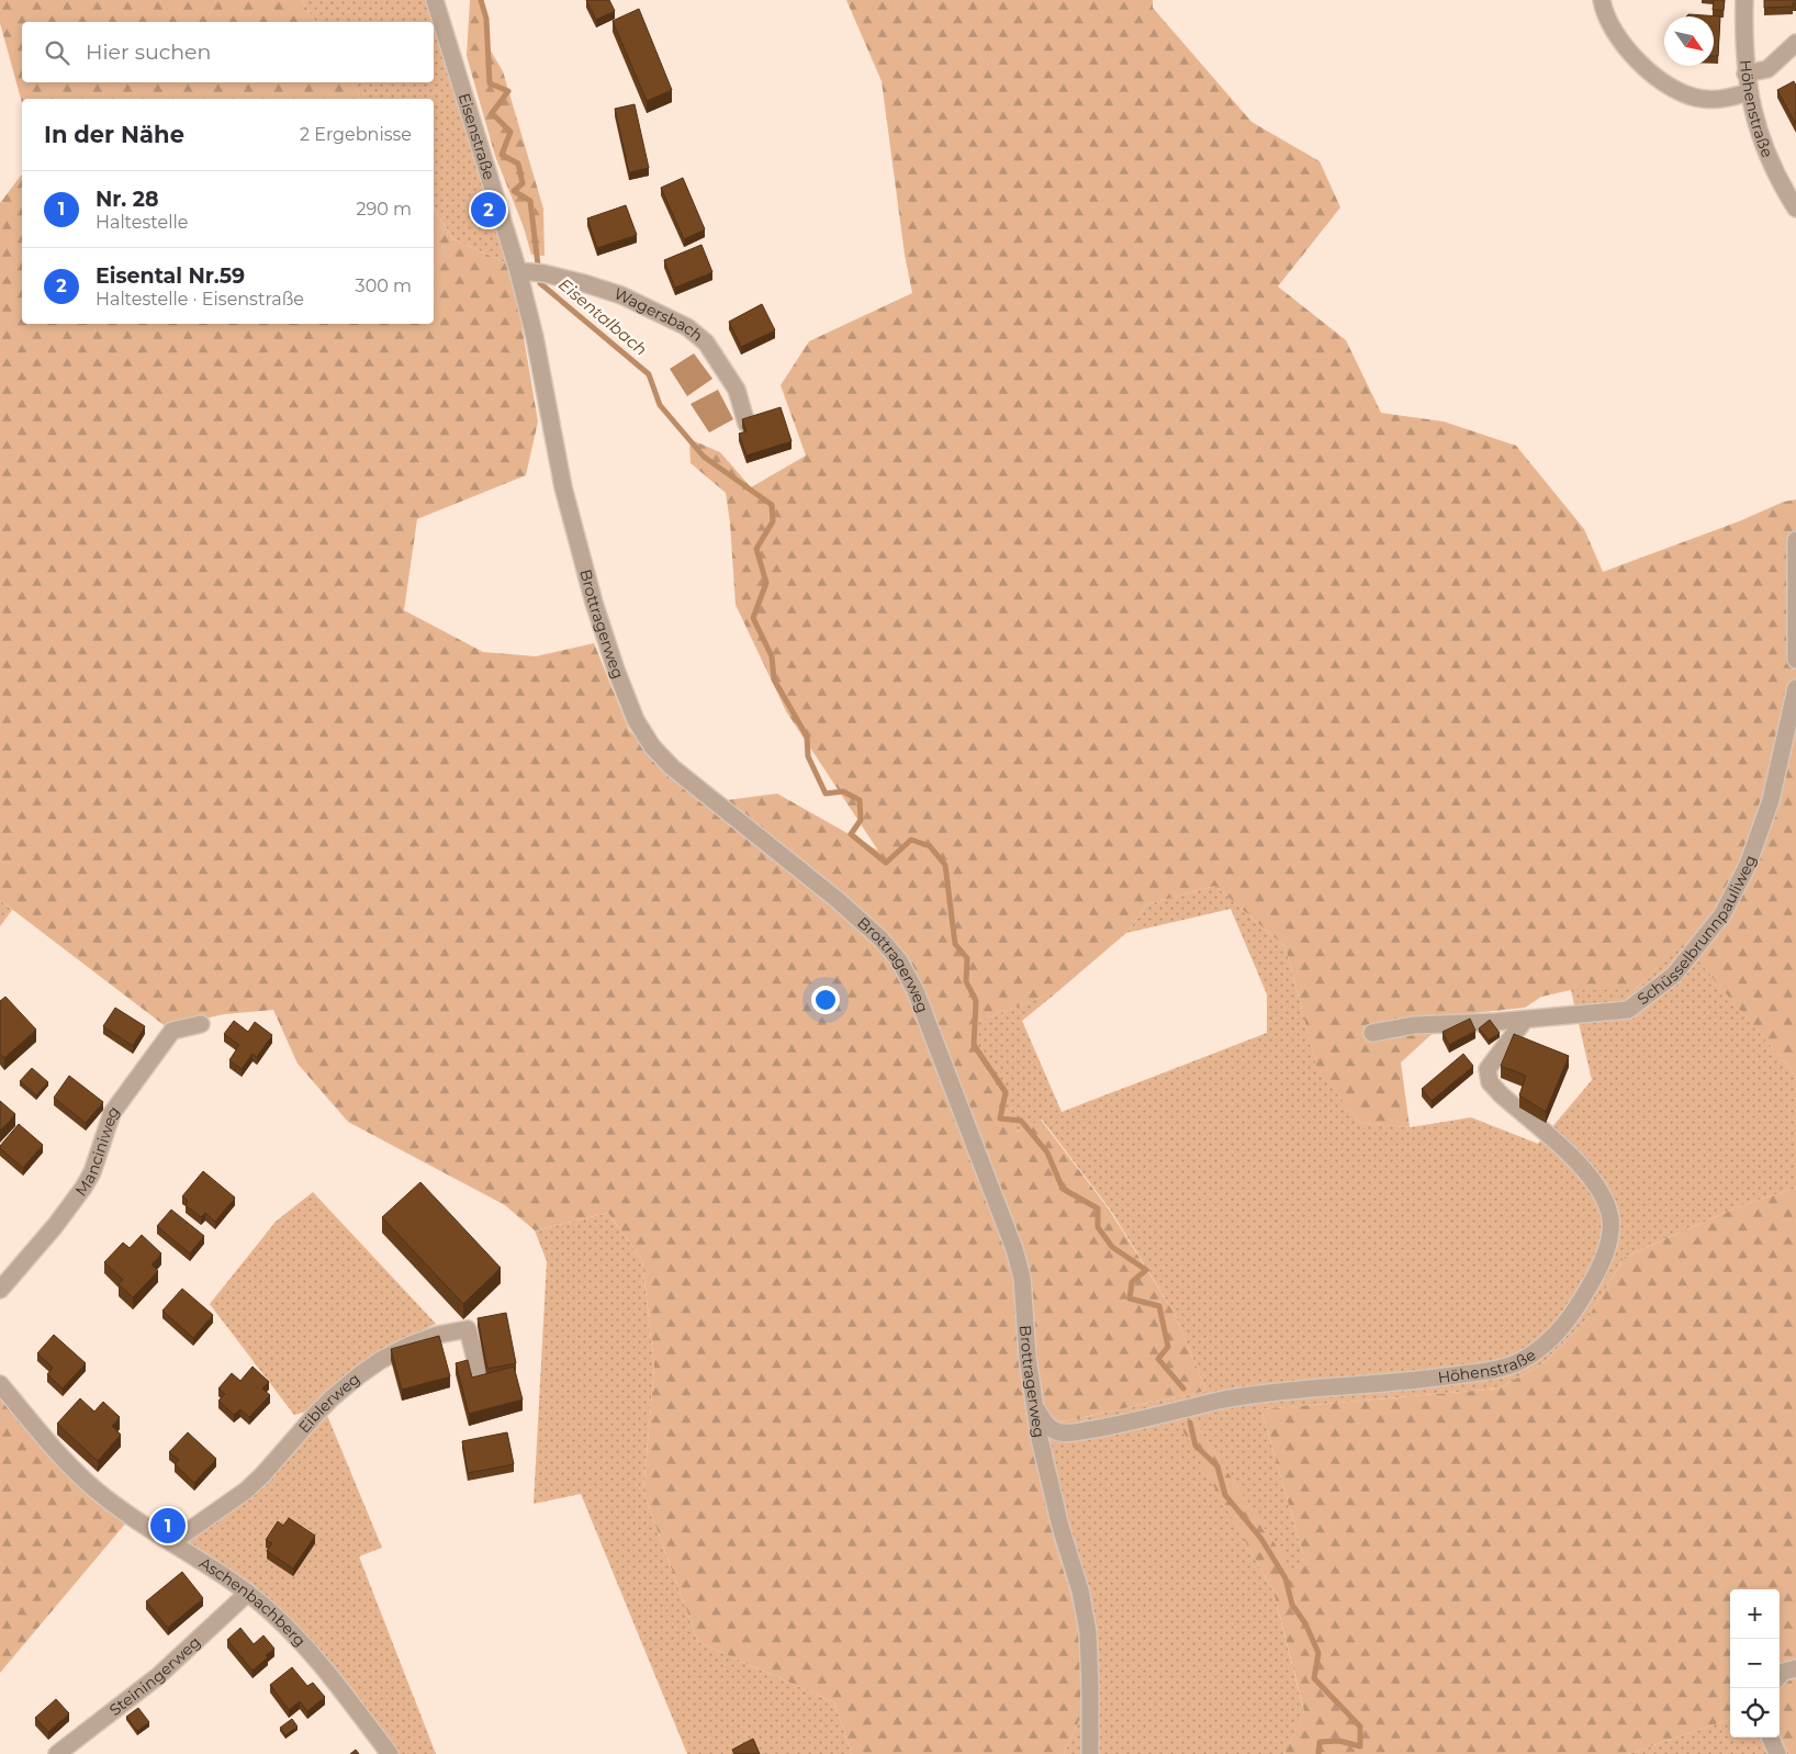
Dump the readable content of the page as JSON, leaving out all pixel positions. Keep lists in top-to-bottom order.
{
  "streets": {
    "street": [
      "Höhenstraße",
      "Eisenstraße",
      "Wagersbach",
      "Brottragerweg",
      "Schüsselbrunnpauliweg",
      "Manciniweg",
      "Eiblerweg",
      "Aschenbachberg",
      "Steiningerweg"
    ]
  },
  "crossings": [
    ["Höhenstraße", "Brottragerweg"],
    ["Höhenstraße", "Schüsselbrunnpauliweg"],
    ["Eisenstraße", "Wagersbach"],
    ["Eisenstraße", "Brottragerweg"],
    ["Wagersbach", "Brottragerweg"],
    ["Eiblerweg", "Aschenbachberg"],
    ["Aschenbachberg", "Steiningerweg"]
  ],
  "water": ["Eisentalbach"],
  "north": "bottom right",
  "page": {
    "search": "Hier suchen",
    "heading": ["In der Nähe", "2 Ergebnisse"],
    "list": [
      {
        "mark": "1",
        "name": "Nr. 28",
        "note": "Haltestelle",
        "value": "290 m"
      },
      {
        "mark": "2",
        "name": "Eisental Nr.59",
        "note": "Haltestelle · Eisenstraße",
        "value": "300 m"
      }
    ],
    "pins": ["2", "1"],
    "map_buttons": ["+", "−"]
  }
}
